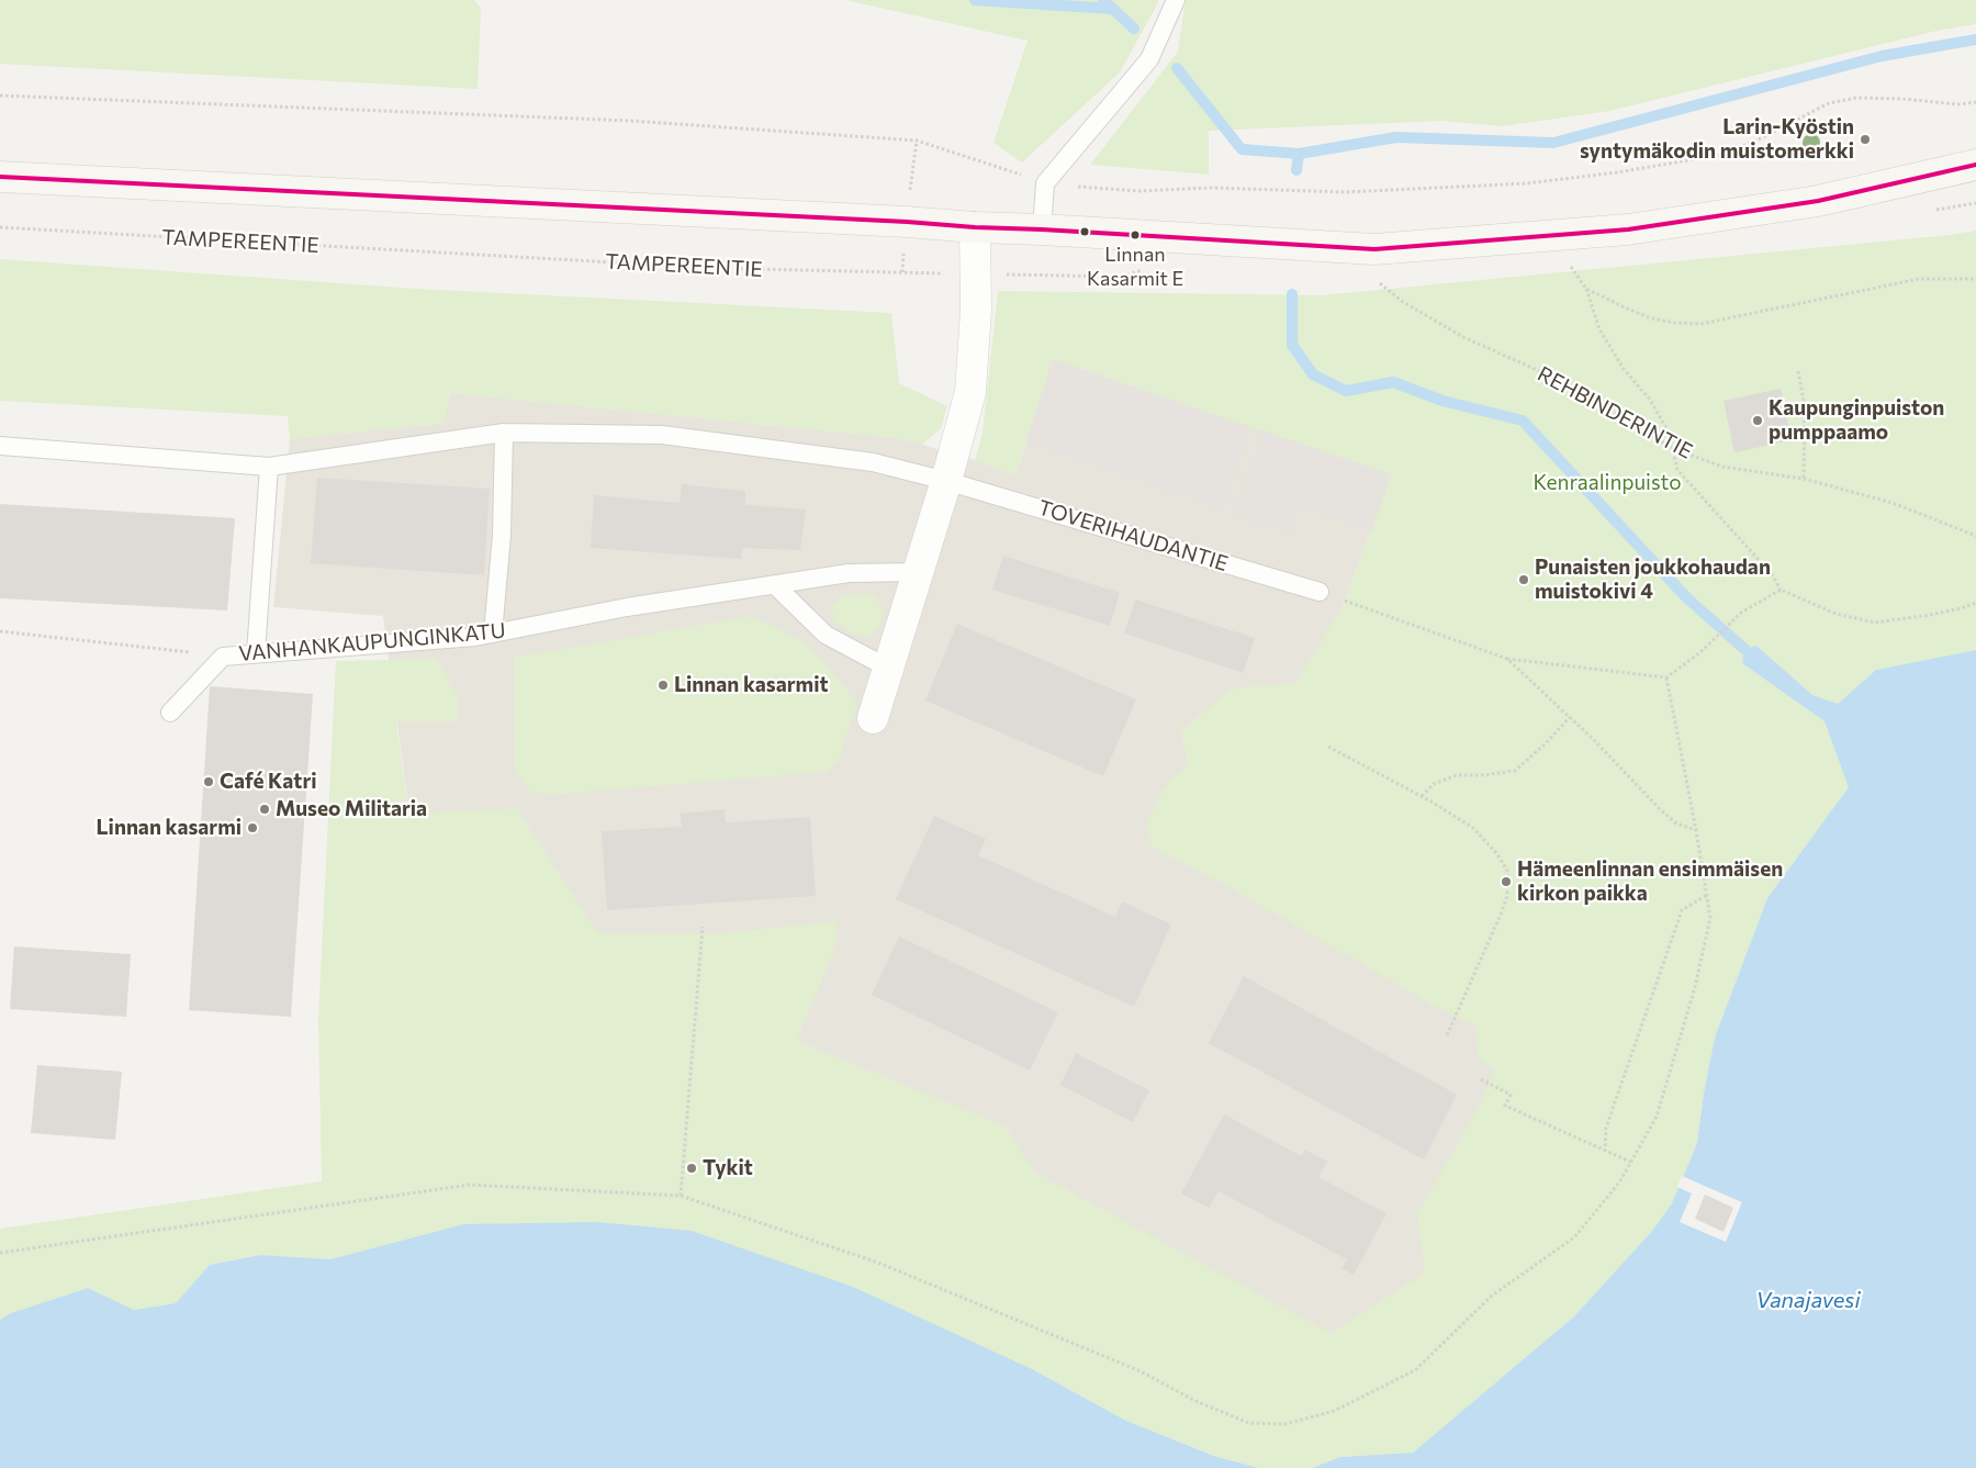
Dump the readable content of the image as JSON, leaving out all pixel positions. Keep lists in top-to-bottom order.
{
  "streets": {
    "lane": ["TOVERIHAUDANTIE", "VANHANKAUPUNGINKATU"],
    "path": ["TAMPEREENTIE", "REHBINDERINTIE"]
  },
  "water": ["Vanajavesi"],
  "parks": ["Kenraalinpuisto"],
  "places": [
    "Larin-Kyöstin syntymäkodin muistomerkki",
    "Linnan Kasarmit E",
    "Kaupunginpuiston pumppaamo",
    "Punaisten joukkohaudan muistokivi 4",
    "Linnan kasarmit",
    "Café Katri",
    "Museo Militaria",
    "Linnan kasarmi",
    "Hämeenlinnan ensimmäisen kirkon paikka",
    "Tykit"
  ]
}
